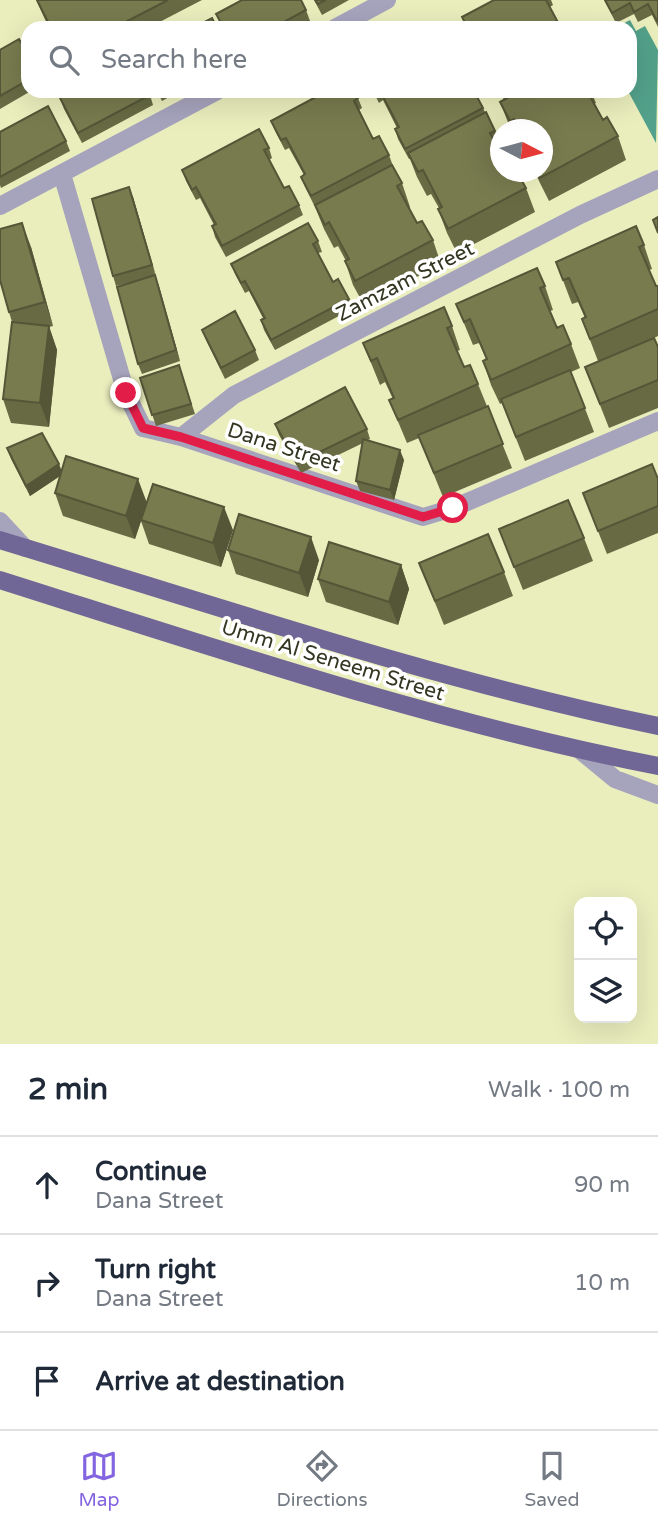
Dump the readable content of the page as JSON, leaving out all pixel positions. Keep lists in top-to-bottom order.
{
  "streets": {
    "main road": ["Umm Al Seneem Street"],
    "street": ["Zamzam Street", "Dana Street"]
  },
  "crossings": [
    ["Zamzam Street", "Dana Street"]
  ],
  "north": "right",
  "page": {
    "search": "Search here",
    "heading": ["2 min", "Walk · 100 m"],
    "list": [
      ["Continue", "Dana Street", "90 m"],
      ["Turn right", "Dana Street", "10 m"],
      "Arrive at destination"
    ],
    "nav": ["Map", "Directions", "Saved"]
  }
}
